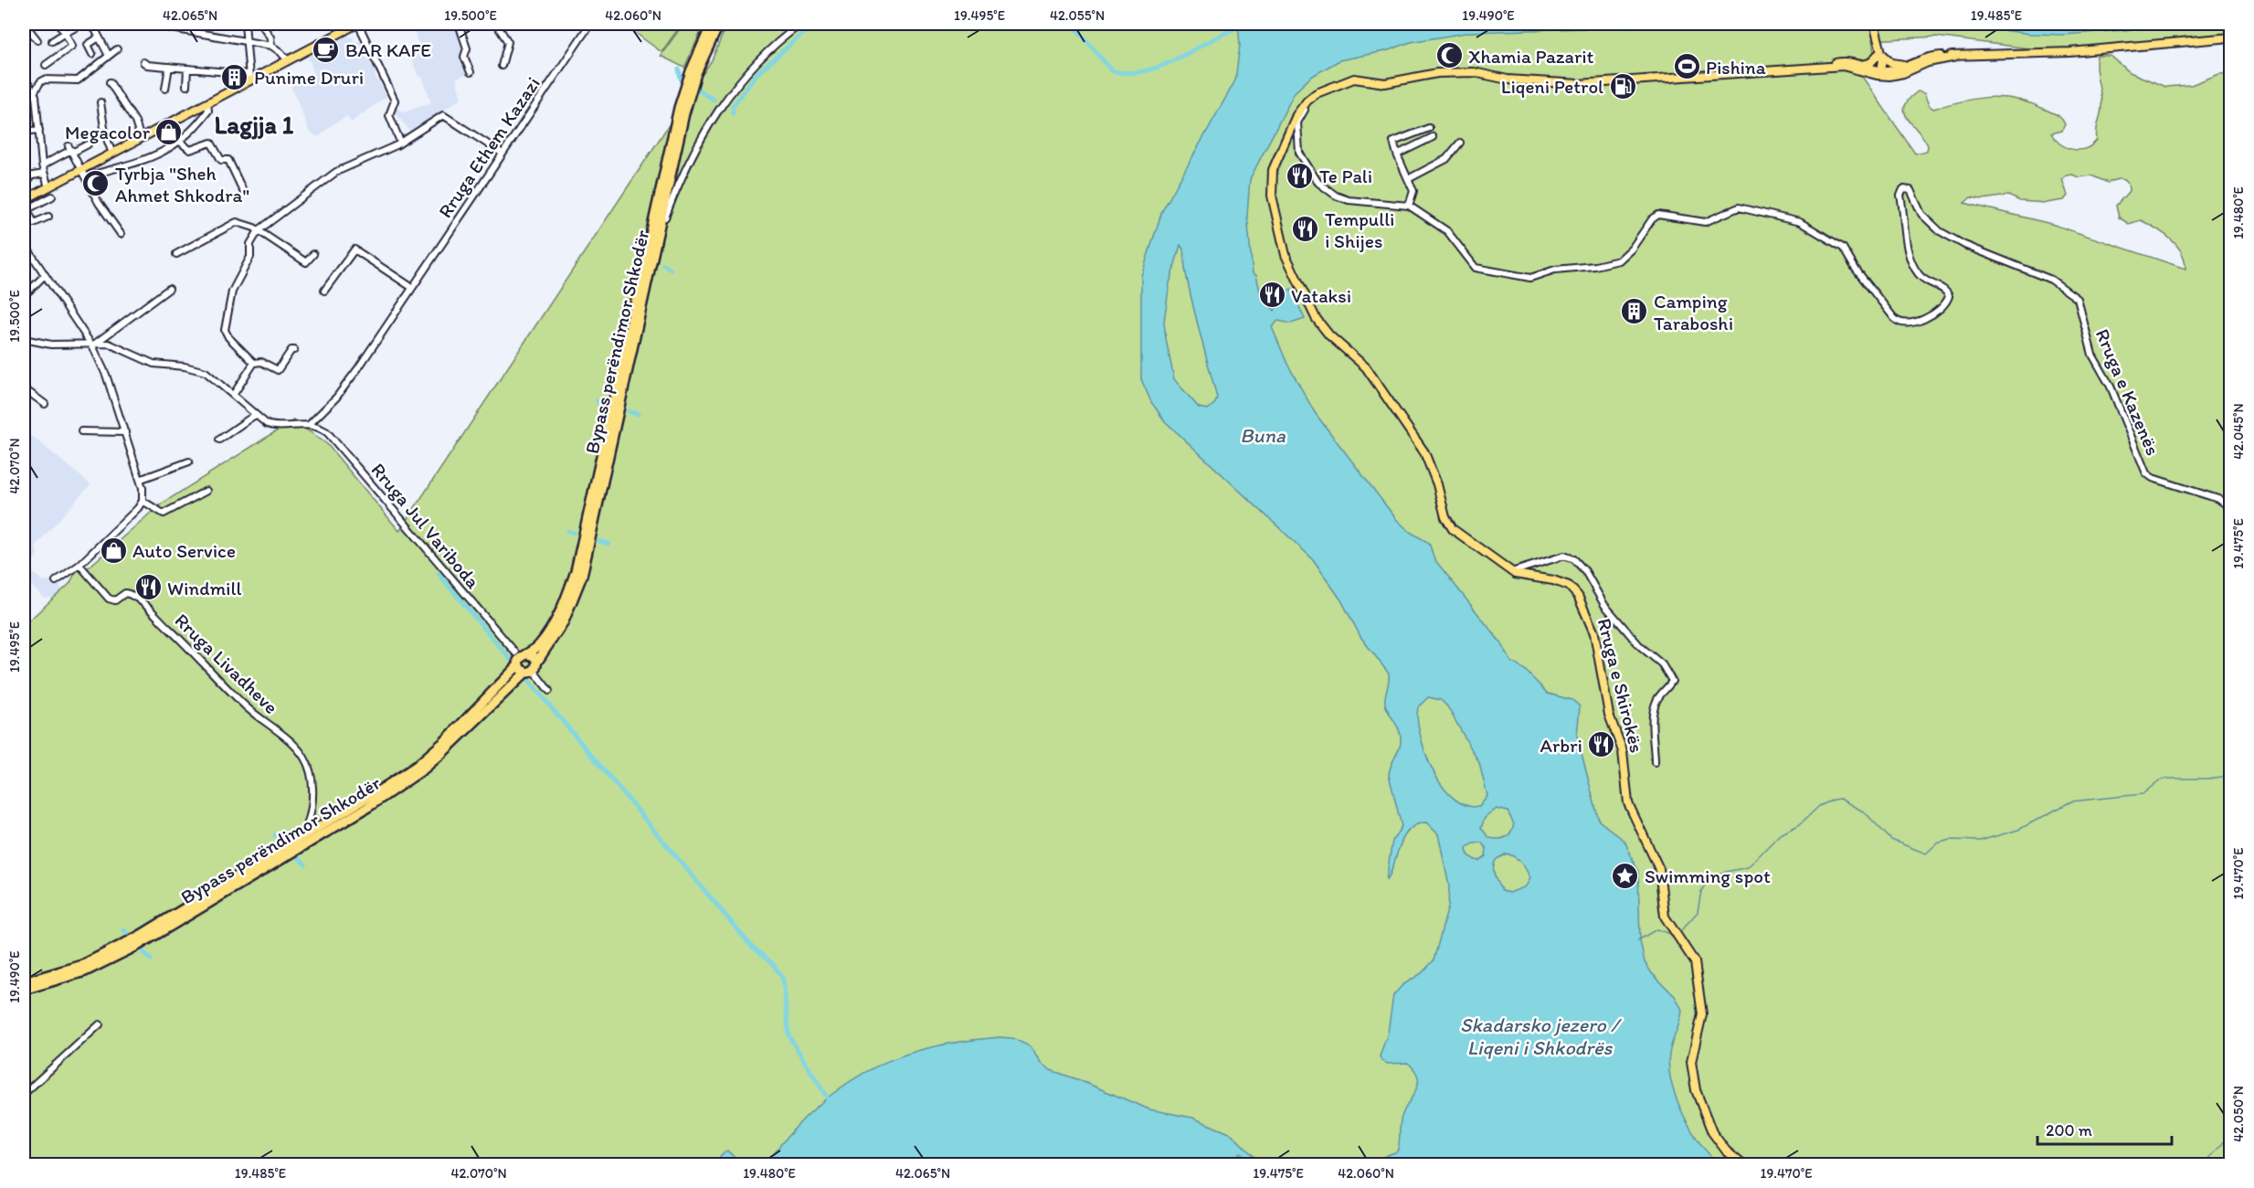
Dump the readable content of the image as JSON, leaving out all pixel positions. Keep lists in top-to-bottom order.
{
  "streets": {
    "highway": ["Bypass perëndimor Shkodër"],
    "main road": ["Rruga e Shirokës"],
    "street": [
      "Rruga Ethem Kazazi",
      "Rruga e Kazenës",
      "Rruga Jul Variboda",
      "Rruga Livadheve"
    ]
  },
  "crossings": [
    ["Rruga Ethem Kazazi", "Rruga Jul Variboda"],
    ["Bypass perëndimor Shkodër", "Rruga Jul Variboda"],
    ["Rruga e Kazenës", "Rruga e Shirokës"]
  ],
  "districts": ["Lagjja 1"],
  "water": ["Buna", "Skadarsko jezero / Liqeni i Shkodrës"],
  "places": {
    "cafe": ["BAR KAFE"],
    "mosque": ["Xhamia Pazarit", "Tyrbja \"Sheh Ahmet Shkodra\""],
    "sports": ["Pishina"],
    "building": ["Punime Druri", "Camping Taraboshi"],
    "fuel station": ["Liqeni Petrol"],
    "shop": ["Megacolor", "Auto Service"],
    "restaurant": [
      "Te Pali",
      "Tempulli i Shijes",
      "Vataksi",
      "Windmill",
      "Arbri"
    ],
    "place": ["Swimming spot"]
  },
  "scale_bar": "200 m",
  "coordinates": [
    "42.065°N",
    "19.500°E",
    "42.060°N",
    "19.495°E",
    "42.055°N",
    "19.490°E",
    "19.485°E",
    "19.480°E",
    "42.045°N",
    "42.070°N",
    "19.475°E",
    "19.470°E",
    "42.050°N"
  ]
}
